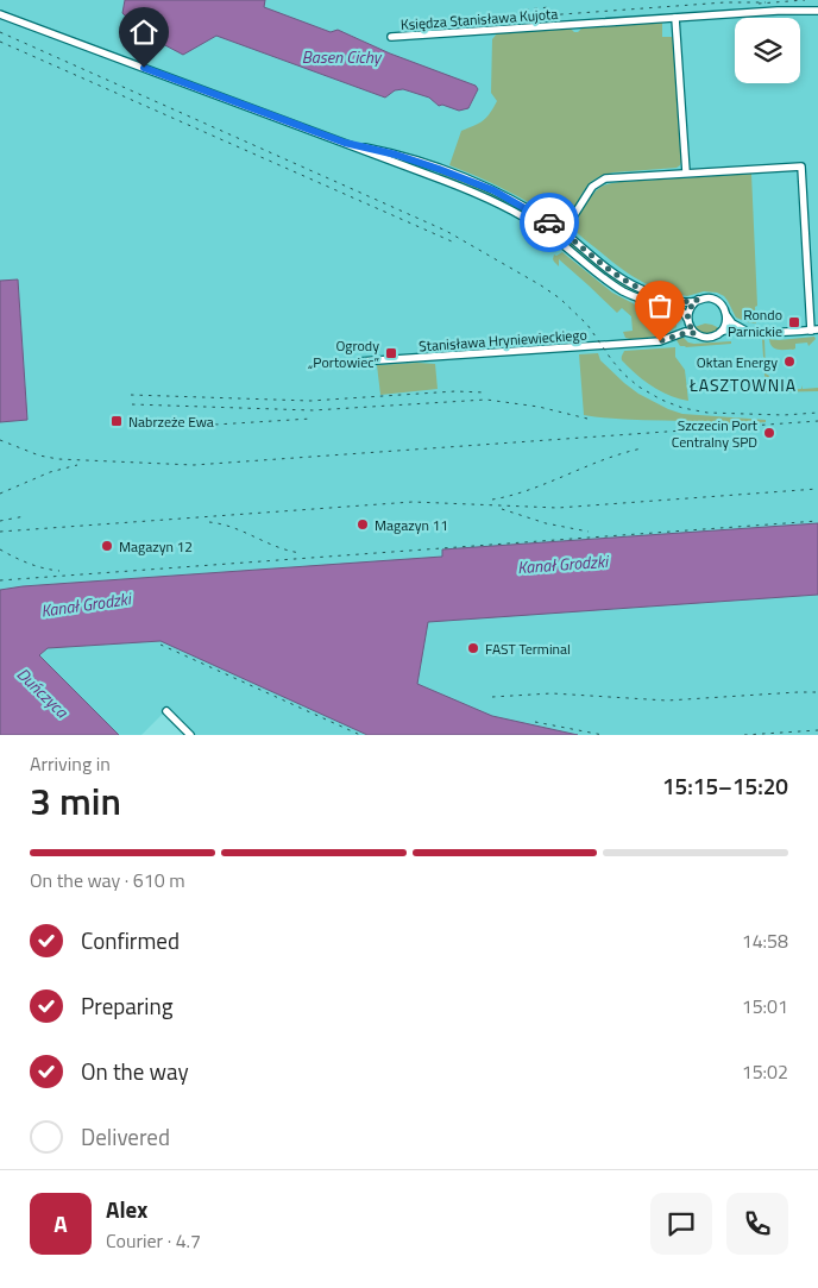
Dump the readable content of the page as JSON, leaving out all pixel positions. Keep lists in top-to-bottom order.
{
  "streets": {
    "street": ["Księdza Stanisława Kujota", "Stanisława Hryniewieckiego"]
  },
  "districts": ["ŁASZTOWNIA"],
  "water": ["Basen Cichy", "Kanał Grodzki", "Duńczyca"],
  "places": {
    "transit": ["Rondo Parnickie", "Ogrody „Portowiec”", "Nabrzeże Ewa"],
    "other": [
      "Oktan Energy",
      "Szczecin Port Centralny SPD",
      "Magazyn 11",
      "Magazyn 12",
      "FAST Terminal"
    ]
  },
  "page": {
    "heading": ["3 min", "Arriving in", "15:15–15:20"],
    "panel": ["Alex", "Courier · 4.7"],
    "bar": "On the way · 610 m",
    "list": [
      ["Confirmed", "14:58"],
      ["Preparing", "15:01"],
      ["On the way", "15:02"],
      "Delivered"
    ],
    "round": "A"
  }
}
